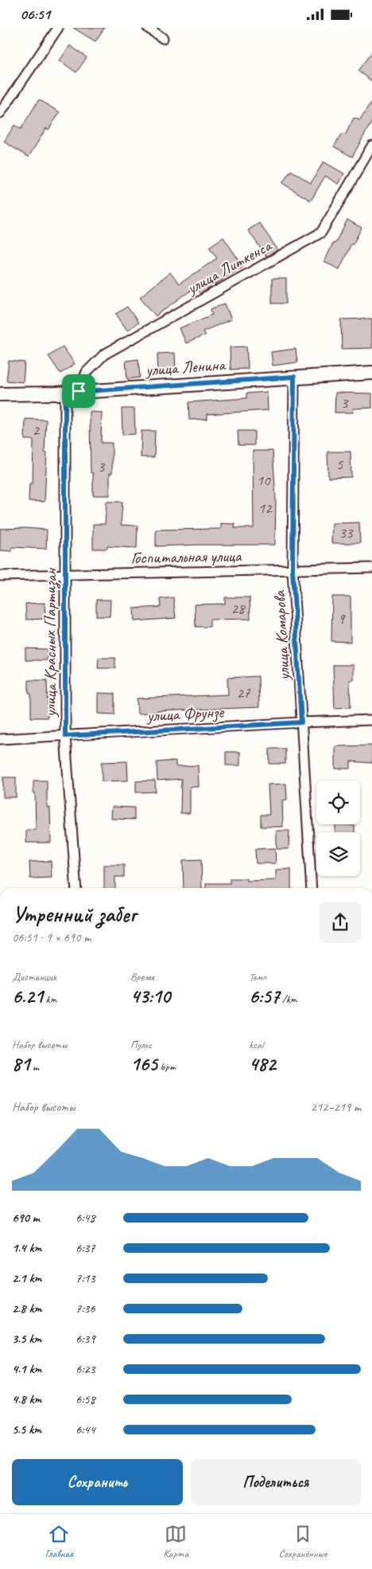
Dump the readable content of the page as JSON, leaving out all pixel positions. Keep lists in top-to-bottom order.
{
  "streets": {
    "street": [
      "улица Литкенса",
      "улица Ленина",
      "Госпитальная улица",
      "улица Комарова",
      "улица Красных Партизан",
      "улица Фрунзе"
    ]
  },
  "crossings": [
    ["улица Литкенса", "улица Ленина"],
    ["улица Ленина", "улица Комарова"],
    ["улица Ленина", "улица Красных Партизан"],
    ["Госпитальная улица", "улица Комарова"],
    ["Госпитальная улица", "улица Красных Партизан"],
    ["улица Комарова", "улица Фрунзе"],
    ["улица Красных Партизан", "улица Фрунзе"]
  ],
  "house_numbers": [
    "3",
    "2",
    "5",
    "3",
    "10",
    "12",
    "33",
    "28",
    "9",
    "27"
  ],
  "page": {
    "status": "06:51",
    "heading": ["Утренний забег", "06:51 · 9 × 690 m"],
    "stats": [
      ["Дистанция", "6.21 km"],
      ["Время", "43:10"],
      ["Темп", "6:57 /km"],
      ["Набор высоты", "81 m"],
      ["Пульс", "165 bpm"],
      ["kcal", "482"]
    ],
    "chart": ["Набор высоты", "212–219 m"],
    "list": [
      {
        "name": "690 m",
        "note": "6:48"
      },
      {
        "name": "1.4 km",
        "note": "6:37"
      },
      {
        "name": "2.1 km",
        "note": "7:13"
      },
      {
        "name": "2.8 km",
        "note": "7:36"
      },
      {
        "name": "3.5 km",
        "note": "6:39"
      },
      {
        "name": "4.1 km",
        "note": "6:23"
      },
      {
        "name": "4.8 km",
        "note": "6:58"
      },
      {
        "name": "5.5 km",
        "note": "6:44"
      }
    ],
    "buttons": ["Сохранить", "Поделиться"],
    "tabs": ["Главная", "Карта", "Сохранённые"]
  }
}
